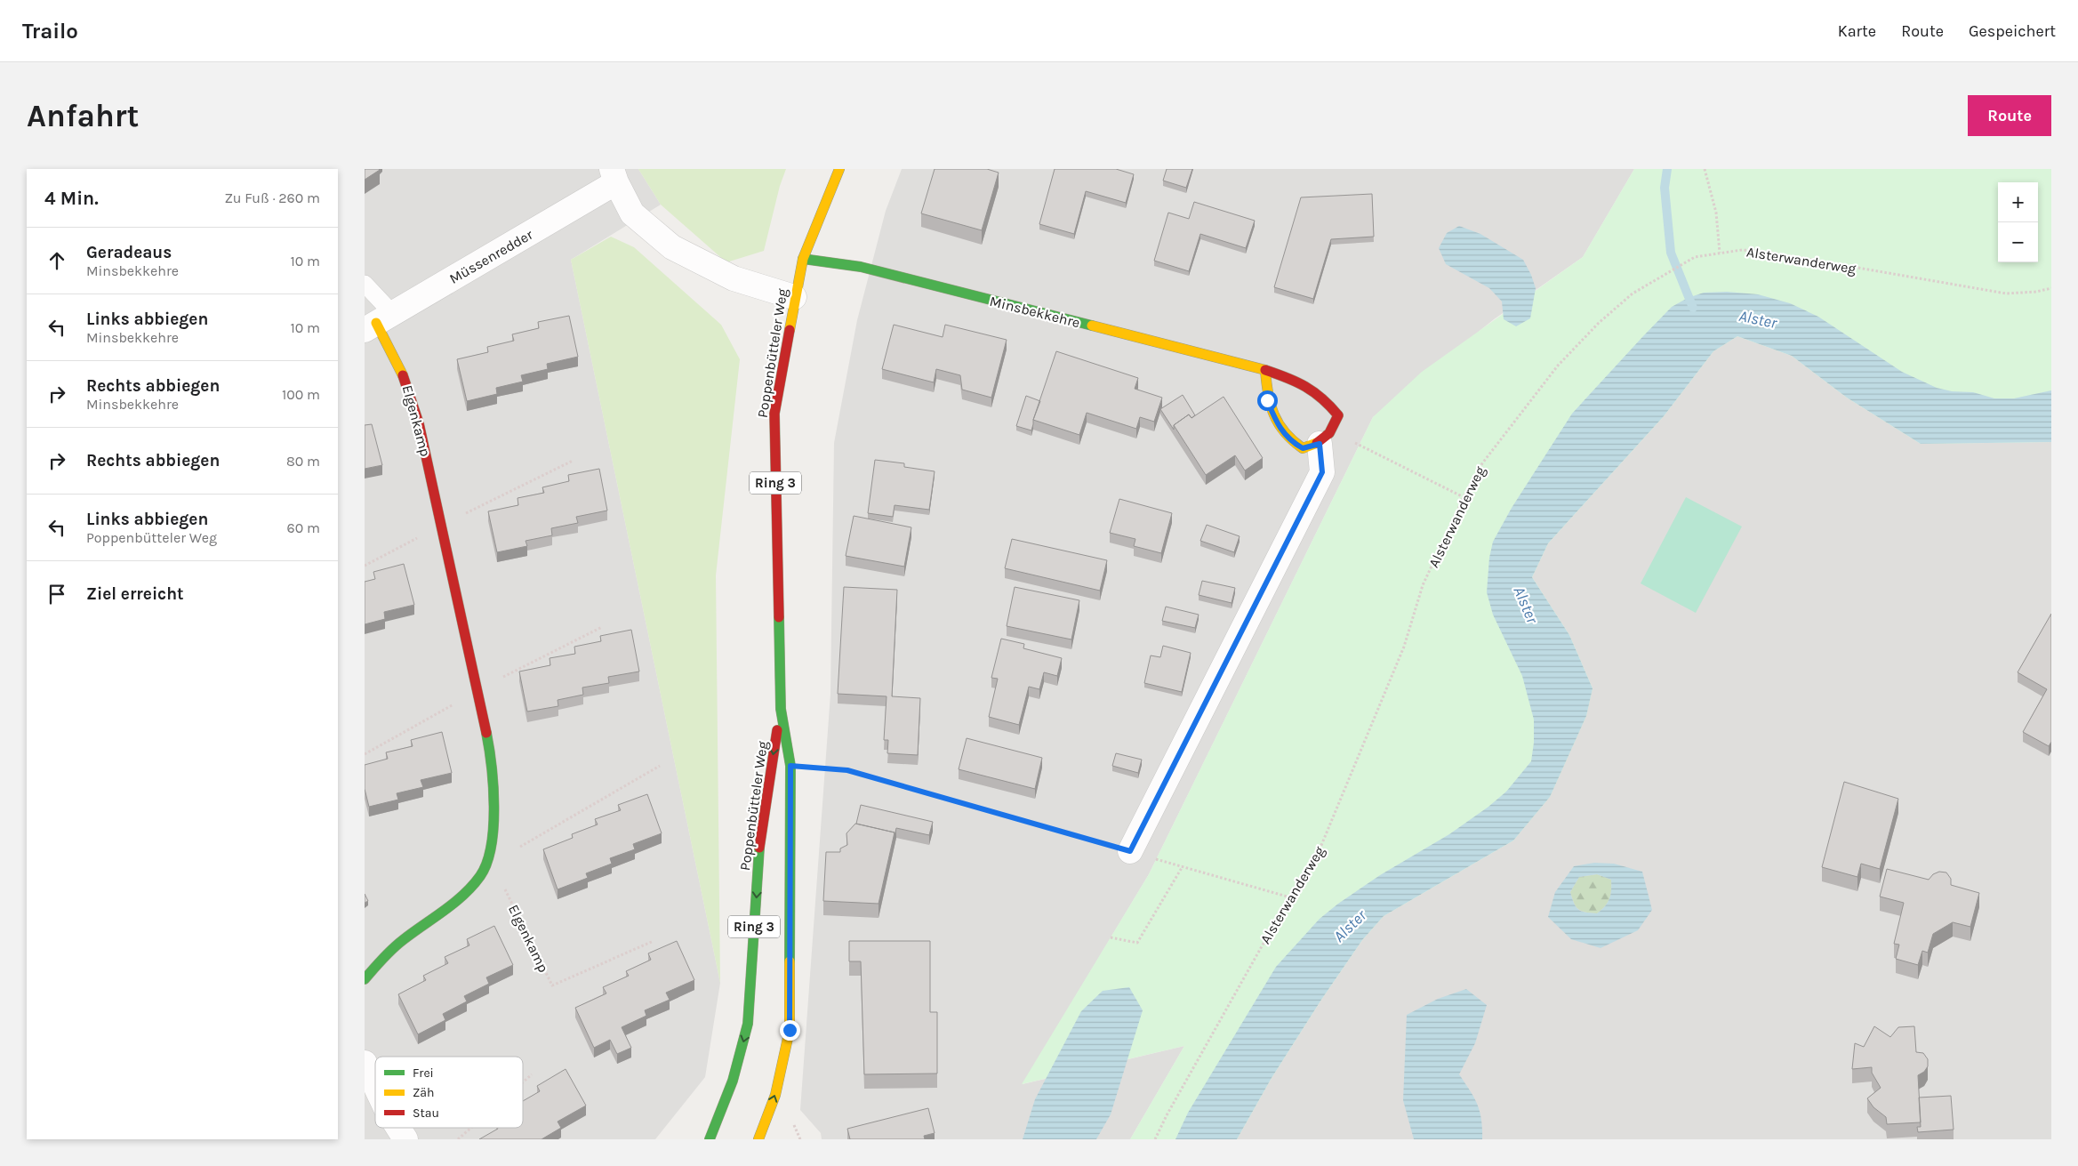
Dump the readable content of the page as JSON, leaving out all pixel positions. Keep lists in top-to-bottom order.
{
  "streets": {
    "street": [
      "Müssenredder",
      "Minsbekkehre",
      "Poppenbütteler Weg",
      "Elgenkamp",
      "Ring 3"
    ],
    "path": ["Alsterwanderweg"]
  },
  "crossings": [
    ["Müssenredder", "Poppenbütteler Weg"],
    ["Müssenredder", "Elgenkamp"],
    ["Minsbekkehre", "Poppenbütteler Weg"]
  ],
  "water": ["Alster"],
  "legend": ["Frei", "Zäh", "Stau"],
  "page": {
    "header": "Trailo",
    "nav": ["Karte", "Route", "Gespeichert"],
    "buttons": "Route",
    "title": "Anfahrt",
    "heading": ["4 Min.", "Zu Fuß · 260 m"],
    "map_buttons": ["+", "−"],
    "list": [
      ["Geradeaus", "Minsbekkehre", "10 m"],
      ["Links abbiegen", "Minsbekkehre", "10 m"],
      ["Rechts abbiegen", "Minsbekkehre", "100 m"],
      ["Rechts abbiegen", "80 m"],
      ["Links abbiegen", "Poppenbütteler Weg", "60 m"],
      "Ziel erreicht"
    ]
  }
}
